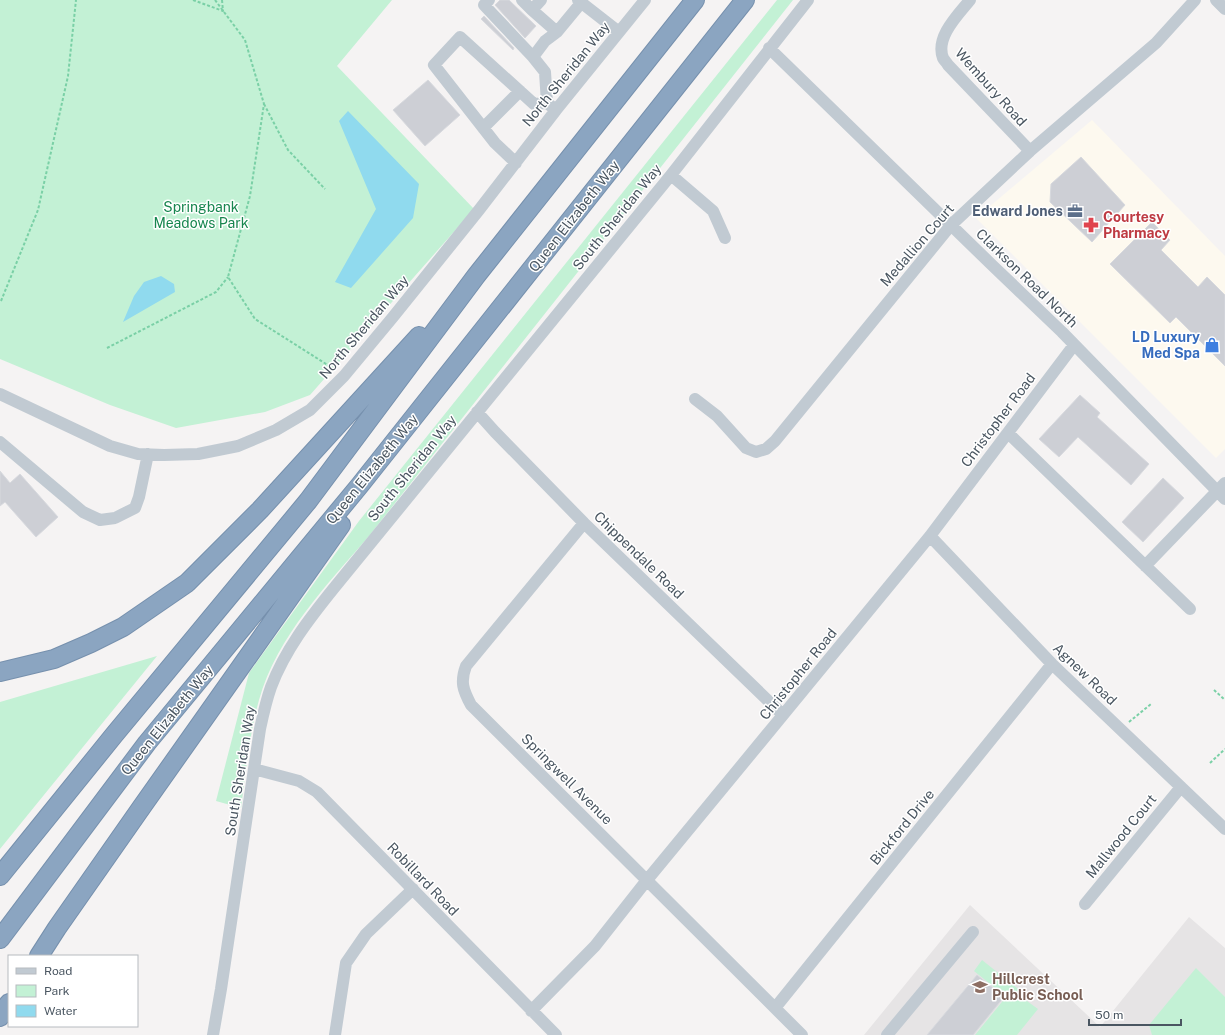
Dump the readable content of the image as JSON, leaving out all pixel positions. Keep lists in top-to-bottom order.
{
  "streets": {
    "highway": ["Queen Elizabeth Way"],
    "street": [
      "North Sheridan Way",
      "Wembury Road",
      "South Sheridan Way",
      "Medallion Court",
      "Clarkson Road North",
      "Christopher Road",
      "Chippendale Road",
      "Agnew Road",
      "Springwell Avenue",
      "Bickford Drive",
      "Mallwood Court",
      "Robillard Road"
    ]
  },
  "crossings": [
    ["Wembury Road", "Medallion Court"],
    ["South Sheridan Way", "Clarkson Road North"],
    ["South Sheridan Way", "Chippendale Road"],
    ["South Sheridan Way", "Robillard Road"],
    ["Medallion Court", "Clarkson Road North"],
    ["Clarkson Road North", "Christopher Road"],
    ["Christopher Road", "Chippendale Road"],
    ["Christopher Road", "Agnew Road"],
    ["Christopher Road", "Springwell Avenue"],
    ["Christopher Road", "Robillard Road"],
    ["Chippendale Road", "Springwell Avenue"],
    ["Agnew Road", "Bickford Drive"],
    ["Agnew Road", "Mallwood Court"],
    ["Springwell Avenue", "Bickford Drive"]
  ],
  "parks": ["Springbank Meadows Park"],
  "places": {
    "office": ["Edward Jones"],
    "pharmacy": ["Courtesy Pharmacy"],
    "shop": ["LD Luxury Med Spa"],
    "school or university": ["Hillcrest Public School"]
  },
  "legend": ["Road", "Park", "Water"],
  "scale_bar": "50 m"
}
